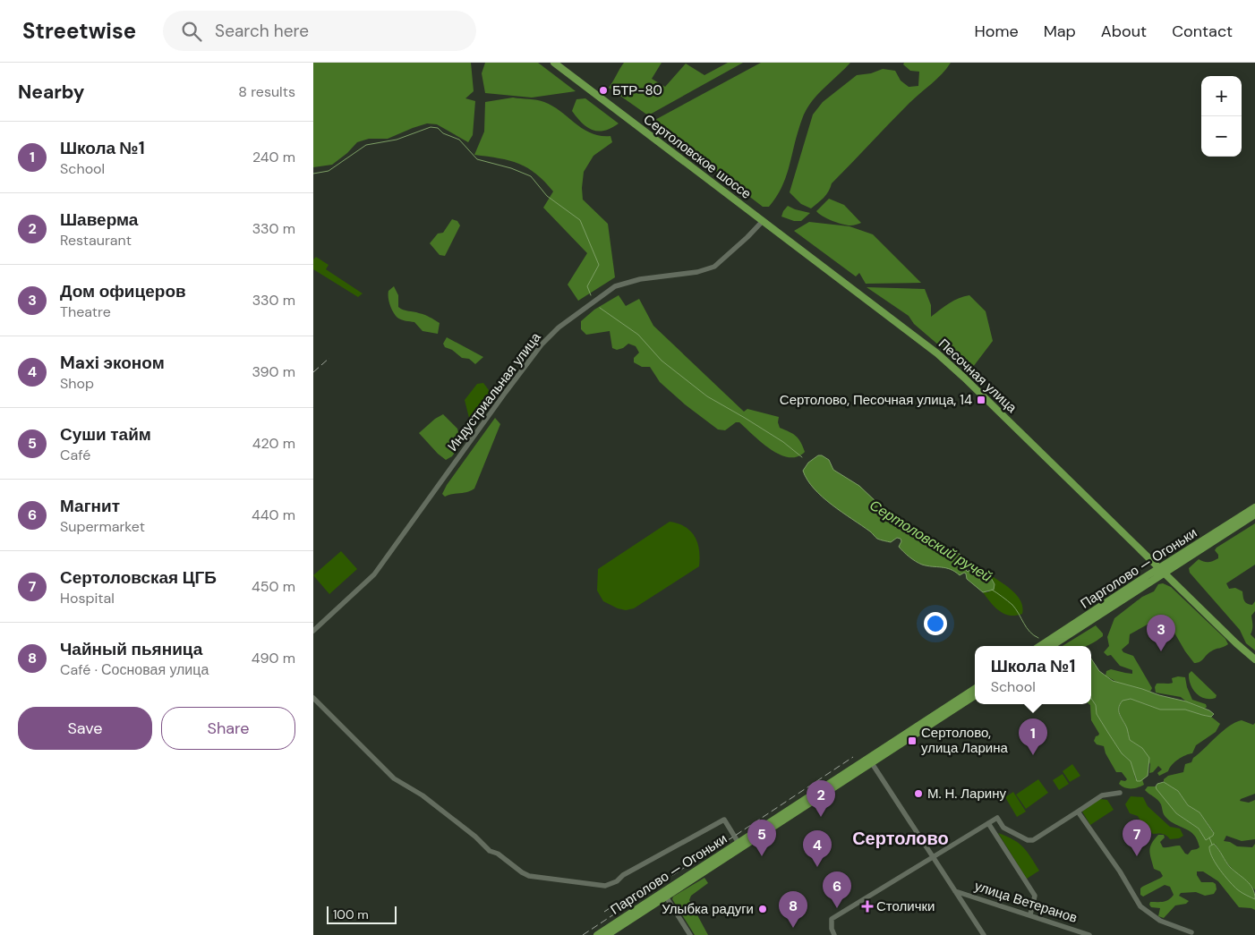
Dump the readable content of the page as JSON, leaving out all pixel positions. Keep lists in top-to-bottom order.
{
  "streets": {
    "main road": ["Сертоловское шоссе", "Песочная улица", "Парголово — Огоньки"],
    "street": ["Индустриальная улица", "улица Ветеранов"]
  },
  "crossings": [
    ["Сертоловское шоссе", "Песочная улица"],
    ["Сертоловское шоссе", "Индустриальная улица"],
    ["Песочная улица", "Индустриальная улица"],
    ["Песочная улица", "Парголово — Огоньки"]
  ],
  "districts": ["Сертолово"],
  "water": ["Сертоловский ручей"],
  "places": {
    "other": ["БТР-80", "М. Н. Ларину", "Улыбка радуги"],
    "transit": ["Сертолово, Песочная улица, 14", "Сертолово, улица Ларина"],
    "health": ["Столички"]
  },
  "scale_bar": "100 m",
  "page": {
    "header": "Streetwise",
    "search": "Search here",
    "nav": [
      "Home",
      "Map",
      "About",
      "Contact"
    ],
    "heading": ["Nearby", "8 results"],
    "map_buttons": ["+", "−"],
    "list": [
      {
        "mark": "1",
        "name": "Школа №1",
        "note": "School",
        "value": "240 m"
      },
      {
        "mark": "2",
        "name": "Шаверма",
        "note": "Restaurant",
        "value": "330 m"
      },
      {
        "mark": "3",
        "name": "Дом офицеров",
        "note": "Theatre",
        "value": "330 m"
      },
      {
        "mark": "4",
        "name": "Maxi эконом",
        "note": "Shop",
        "value": "390 m"
      },
      {
        "mark": "5",
        "name": "Суши тайм",
        "note": "Café",
        "value": "420 m"
      },
      {
        "mark": "6",
        "name": "Магнит",
        "note": "Supermarket",
        "value": "440 m"
      },
      {
        "mark": "7",
        "name": "Сертоловская ЦГБ",
        "note": "Hospital",
        "value": "450 m"
      },
      {
        "mark": "8",
        "name": "Чайный пьяница",
        "note": "Café · Сосновая улица",
        "value": "490 m"
      }
    ],
    "pins": [
      "3",
      "1",
      "2",
      "5",
      "7",
      "4",
      "6",
      "8"
    ],
    "popup": ["Школа №1", "School"],
    "buttons": ["Save", "Share"],
    "scale": "100 m"
  }
}
